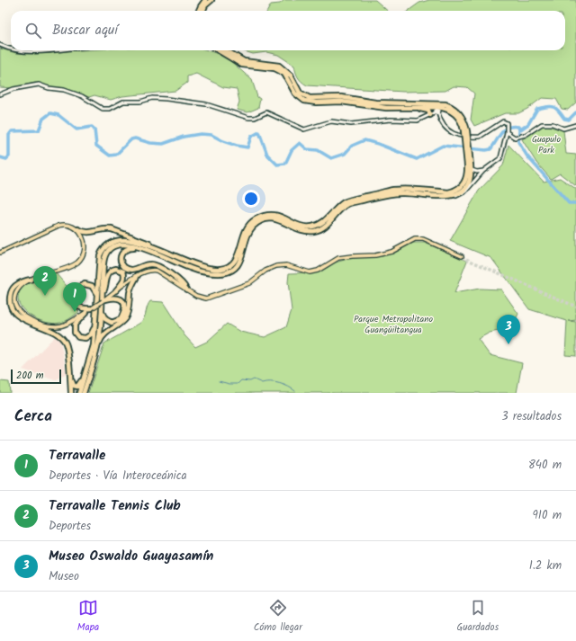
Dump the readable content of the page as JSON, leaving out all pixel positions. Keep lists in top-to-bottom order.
{
  "parks": ["Guapulo Park", "Parque Metropolitano Guangüiltangua"],
  "scale_bar": "200 m",
  "page": {
    "search": "Buscar aquí",
    "pins": ["2", "1", "3"],
    "scale": "200 m",
    "heading": ["Cerca", "3 resultados"],
    "list": [
      {
        "mark": "1",
        "name": "Terravalle",
        "note": "Deportes · Vía Interoceánica",
        "value": "840 m"
      },
      {
        "mark": "2",
        "name": "Terravalle Tennis Club",
        "note": "Deportes",
        "value": "910 m"
      },
      {
        "mark": "3",
        "name": "Museo Oswaldo Guayasamín",
        "note": "Museo",
        "value": "1.2 km"
      }
    ],
    "nav": ["Mapa", "Cómo llegar", "Guardados"]
  }
}
